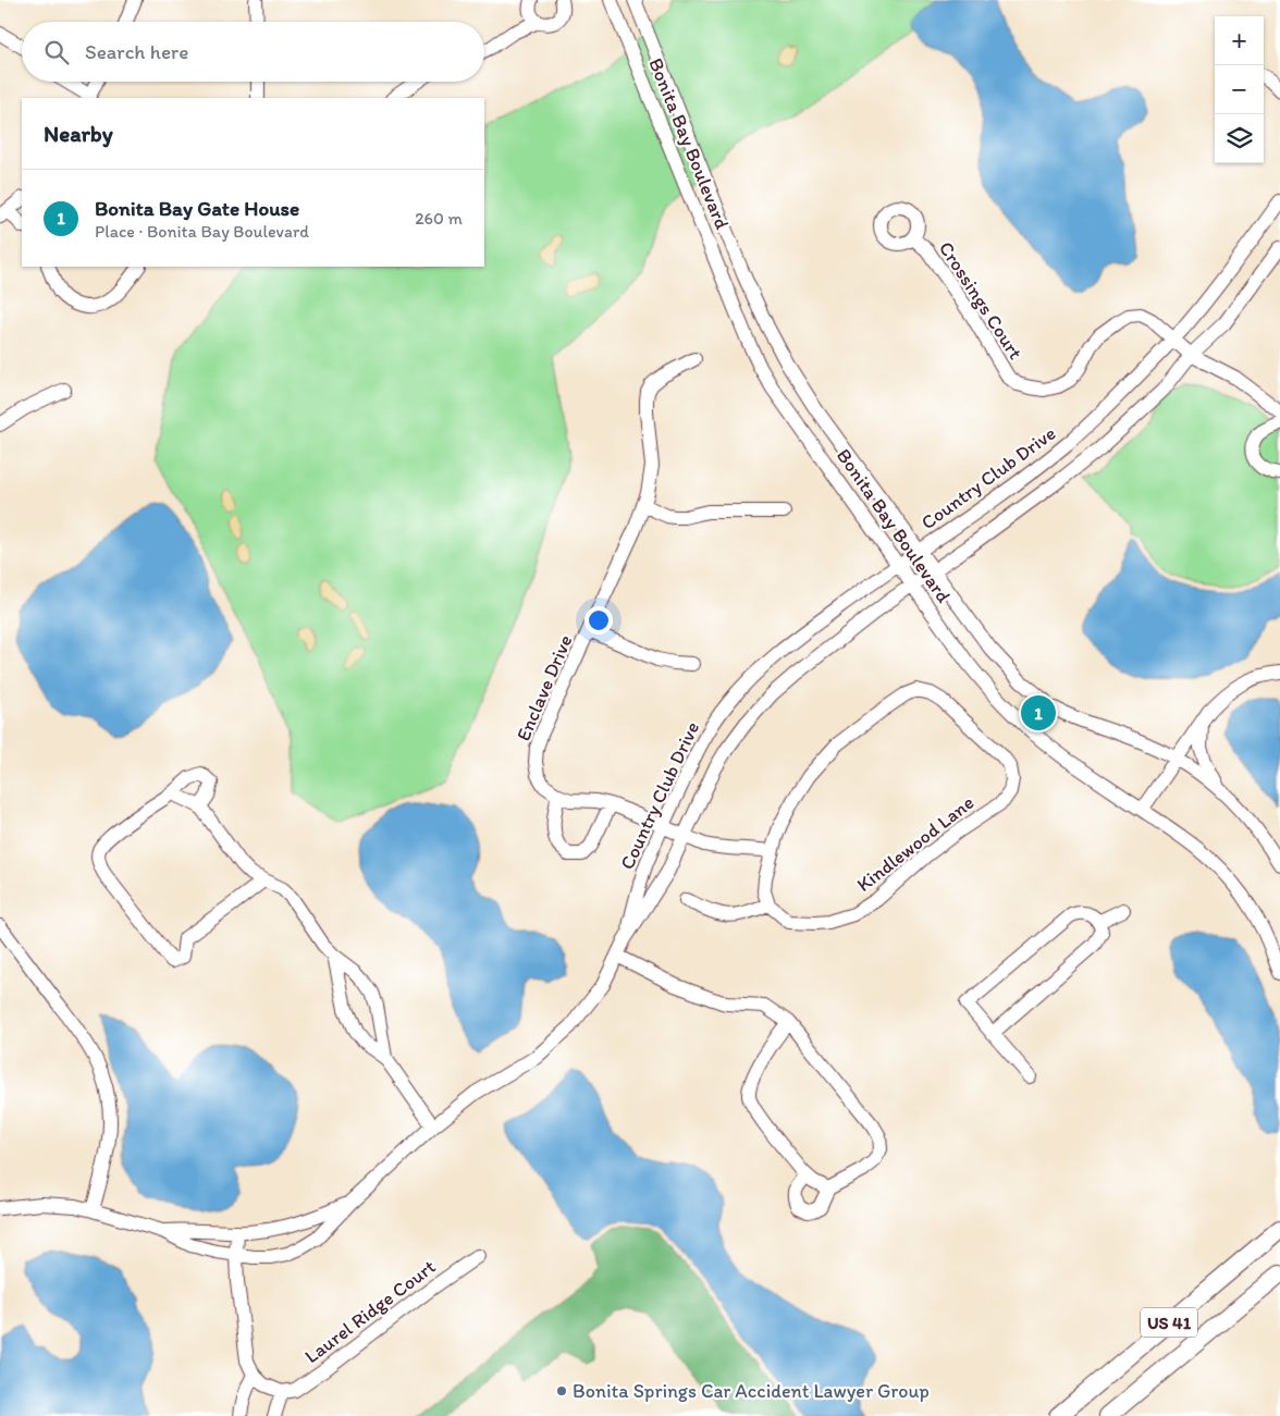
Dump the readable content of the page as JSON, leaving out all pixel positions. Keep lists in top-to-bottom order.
{
  "streets": {
    "main road": ["US 41"],
    "street": [
      "Bonita Bay Boulevard",
      "Crossings Court",
      "Country Club Drive",
      "Enclave Drive",
      "Kindlewood Lane",
      "Laurel Ridge Court"
    ]
  },
  "crossings": [
    ["Bonita Bay Boulevard", "Country Club Drive"],
    ["Crossings Court", "Country Club Drive"]
  ],
  "places": ["Bonita Springs Car Accident Lawyer Group"],
  "page": {
    "map_buttons": ["+", "−"],
    "search": "Search here",
    "heading": "Nearby",
    "list": [
      {
        "mark": "1",
        "name": "Bonita Bay Gate House",
        "note": "Place · Bonita Bay Boulevard",
        "value": "260 m"
      }
    ],
    "pins": "1"
  }
}
